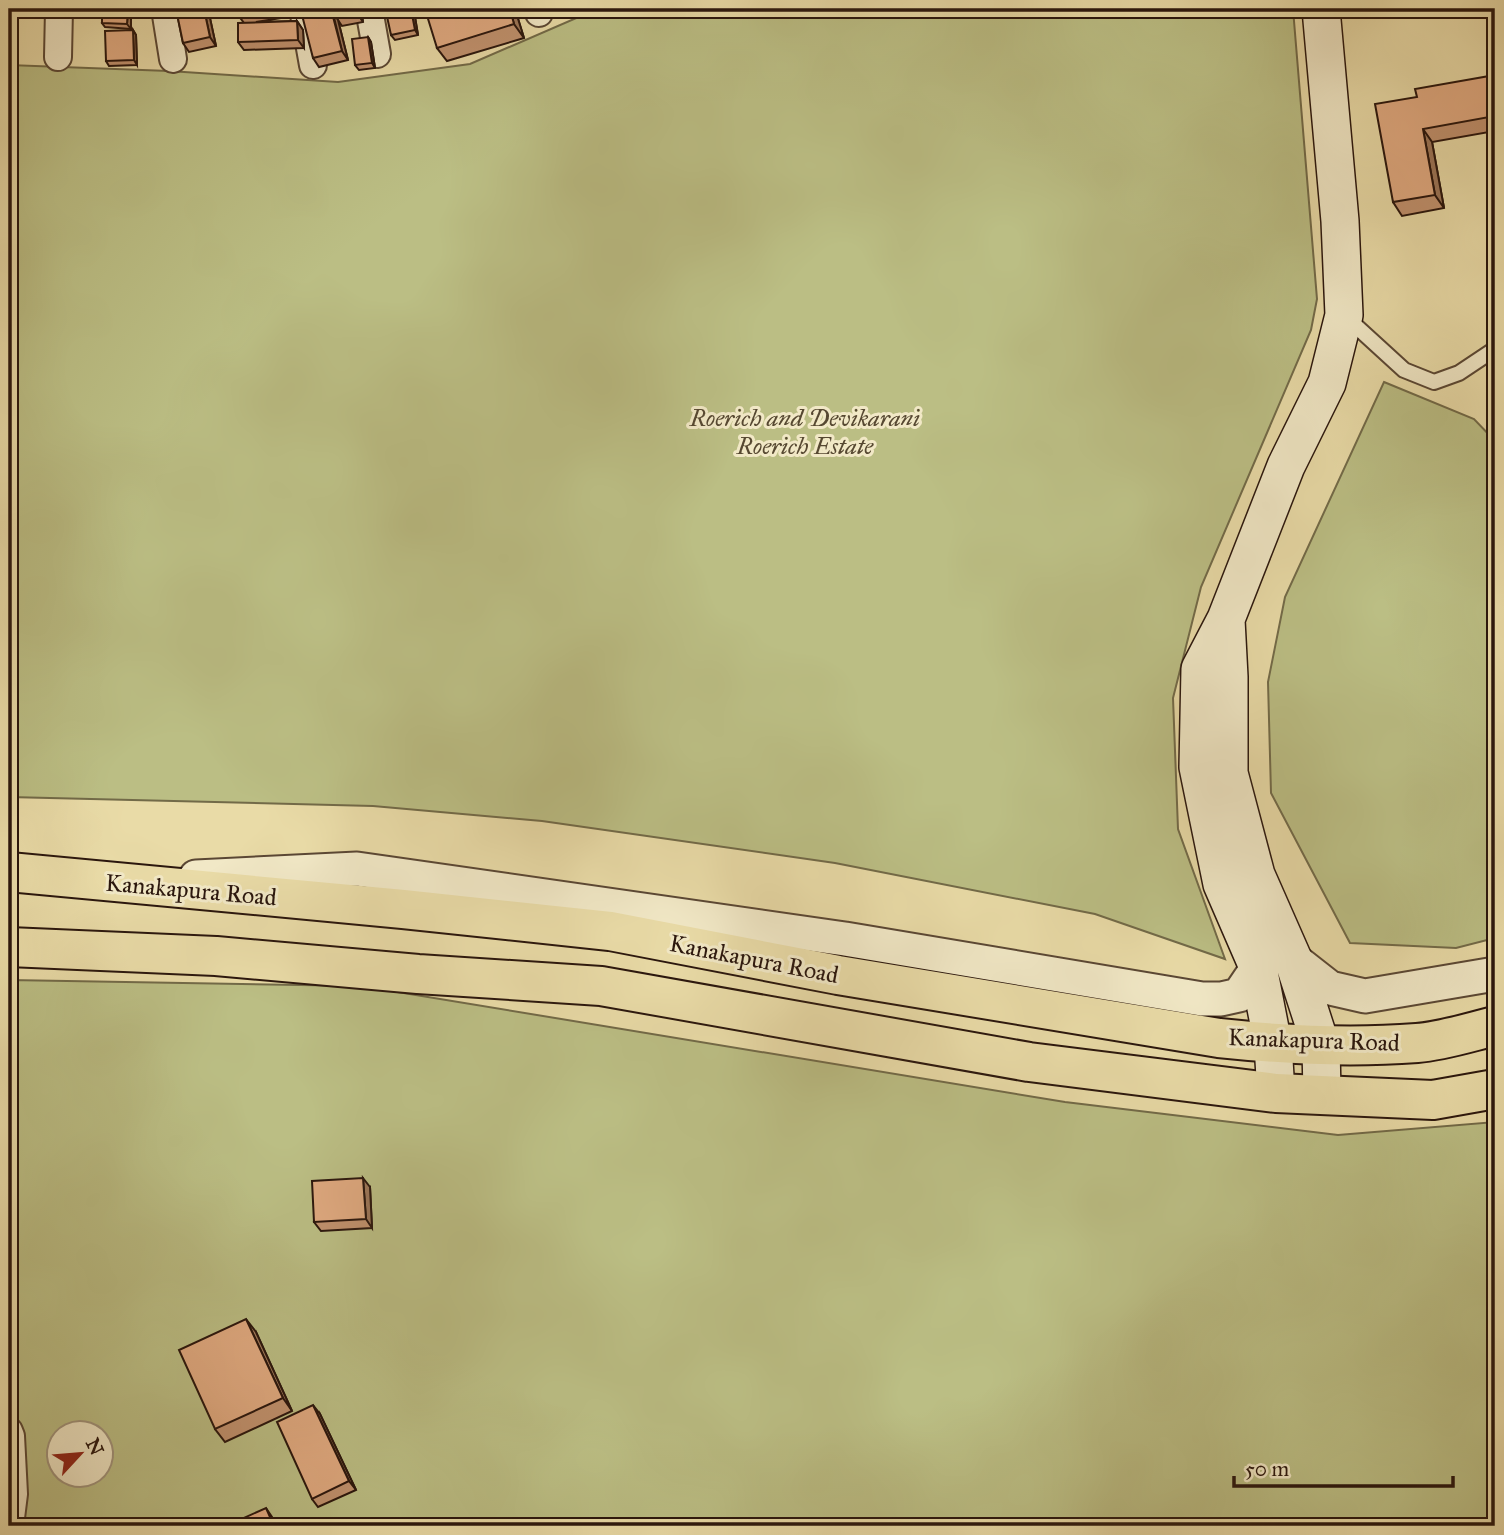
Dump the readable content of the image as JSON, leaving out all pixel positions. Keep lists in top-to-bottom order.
{
  "streets": {
    "highway": ["Kanakapura Road"]
  },
  "parks": ["Roerich and Devikarani Roerich Estate"],
  "scale_bar": "50 m",
  "north": "top right"
}
